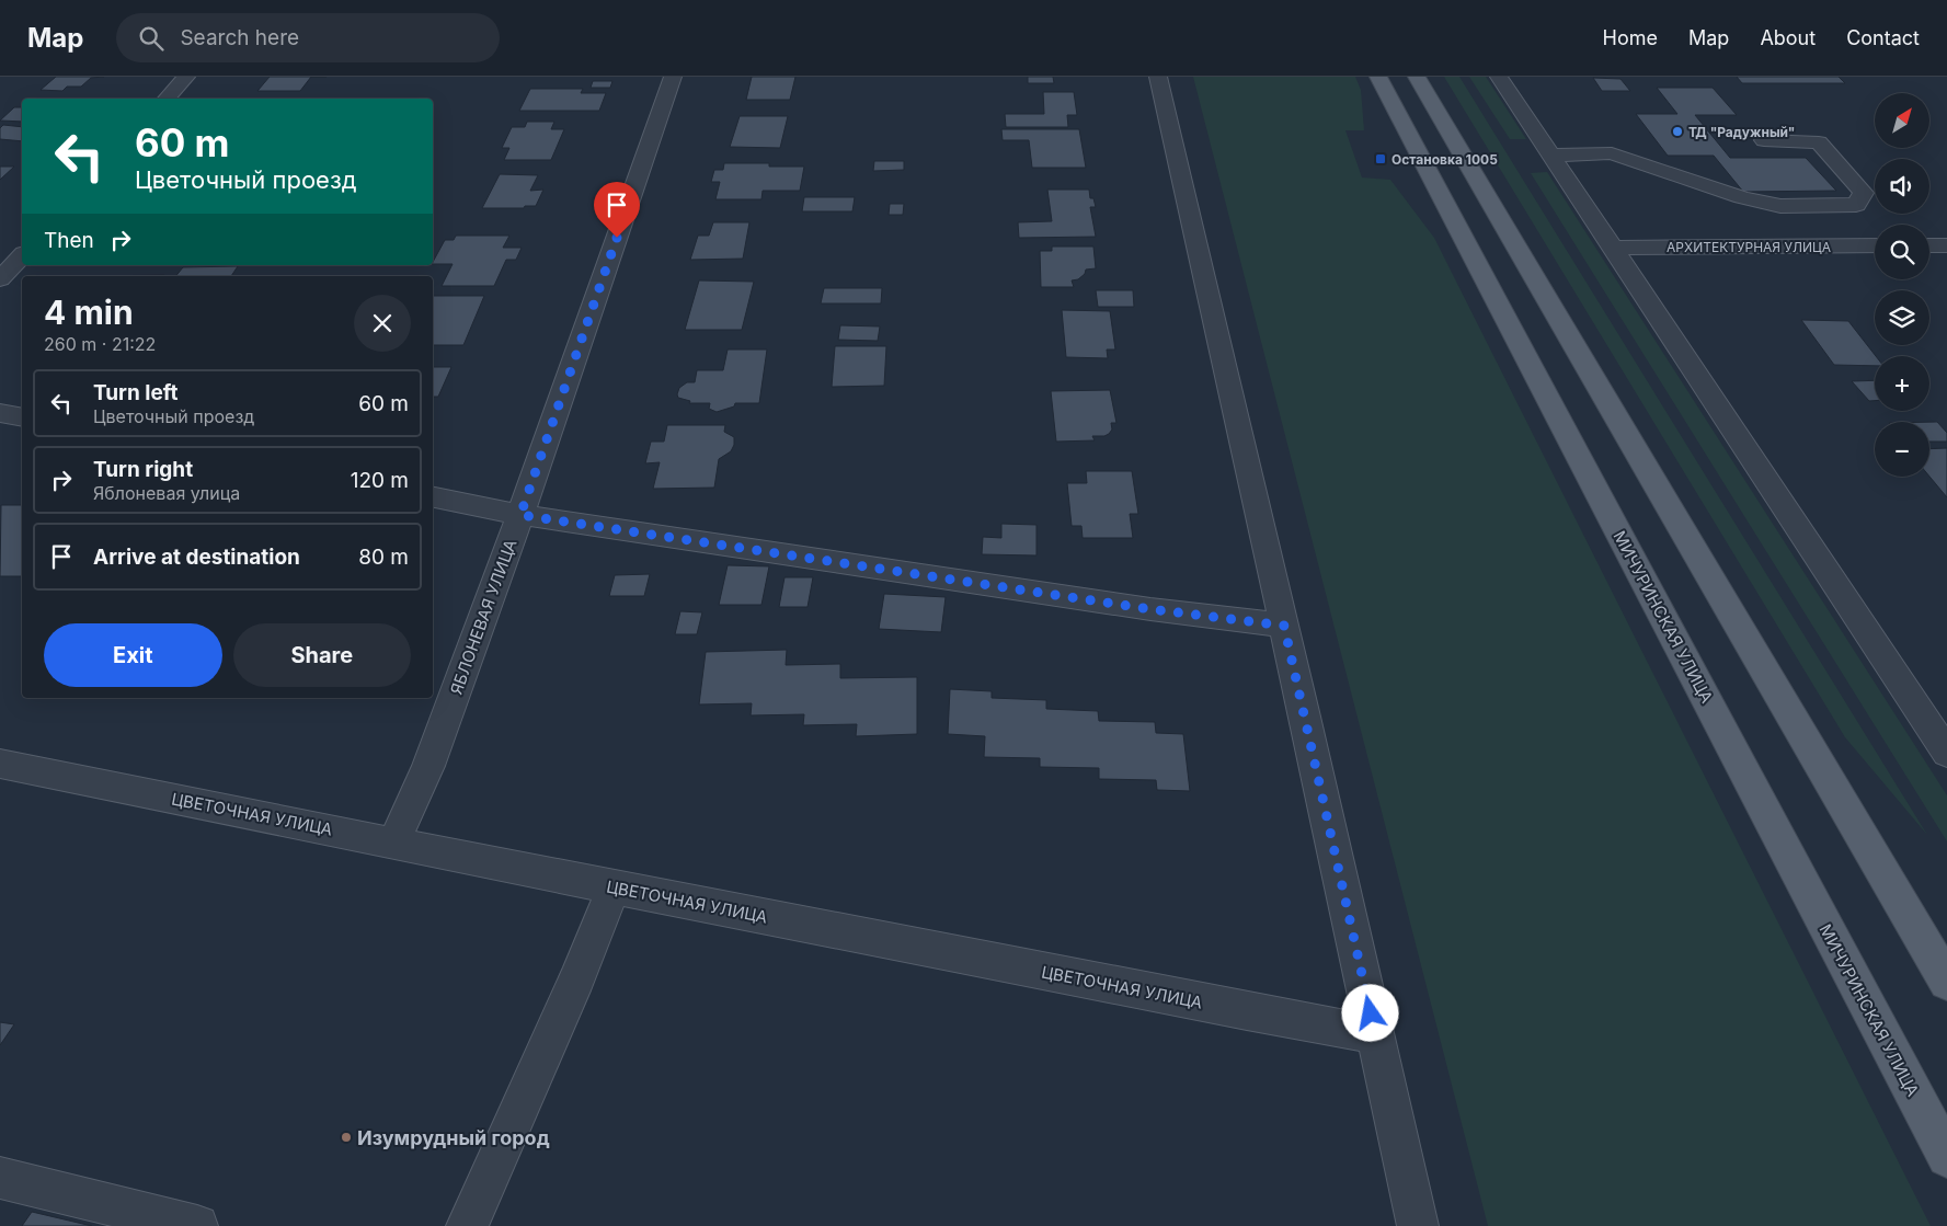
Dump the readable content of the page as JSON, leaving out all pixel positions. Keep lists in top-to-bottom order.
{
  "streets": {
    "main road": ["МИЧУРИНСКАЯ УЛИЦА"],
    "street": ["АРХИТЕКТУРНАЯ УЛИЦА", "ЯБЛОНЕВАЯ УЛИЦА", "ЦВЕТОЧНАЯ УЛИЦА"]
  },
  "crossings": [
    ["ЯБЛОНЕВАЯ УЛИЦА", "ЦВЕТОЧНАЯ УЛИЦА"]
  ],
  "places": {
    "other": ["ТД \"Радужный\"", "Изумрудный город"],
    "transit": ["Остановка 1005"]
  },
  "north": "top right",
  "page": {
    "header": "Map",
    "search": "Search here",
    "nav": [
      "Home",
      "Map",
      "About",
      "Contact"
    ],
    "map_buttons": ["+", "−"],
    "turn": ["60 m", "Цветочный проезд"],
    "then": "Then",
    "heading": ["4 min", "260 m · 21:22"],
    "list": [
      {
        "name": "Turn left",
        "note": "Цветочный проезд",
        "value": "60 m"
      },
      {
        "name": "Turn right",
        "note": "Яблоневая улица",
        "value": "120 m"
      },
      {
        "name": "Arrive at destination",
        "value": "80 m"
      }
    ],
    "buttons": ["Exit", "Share"]
  }
}
